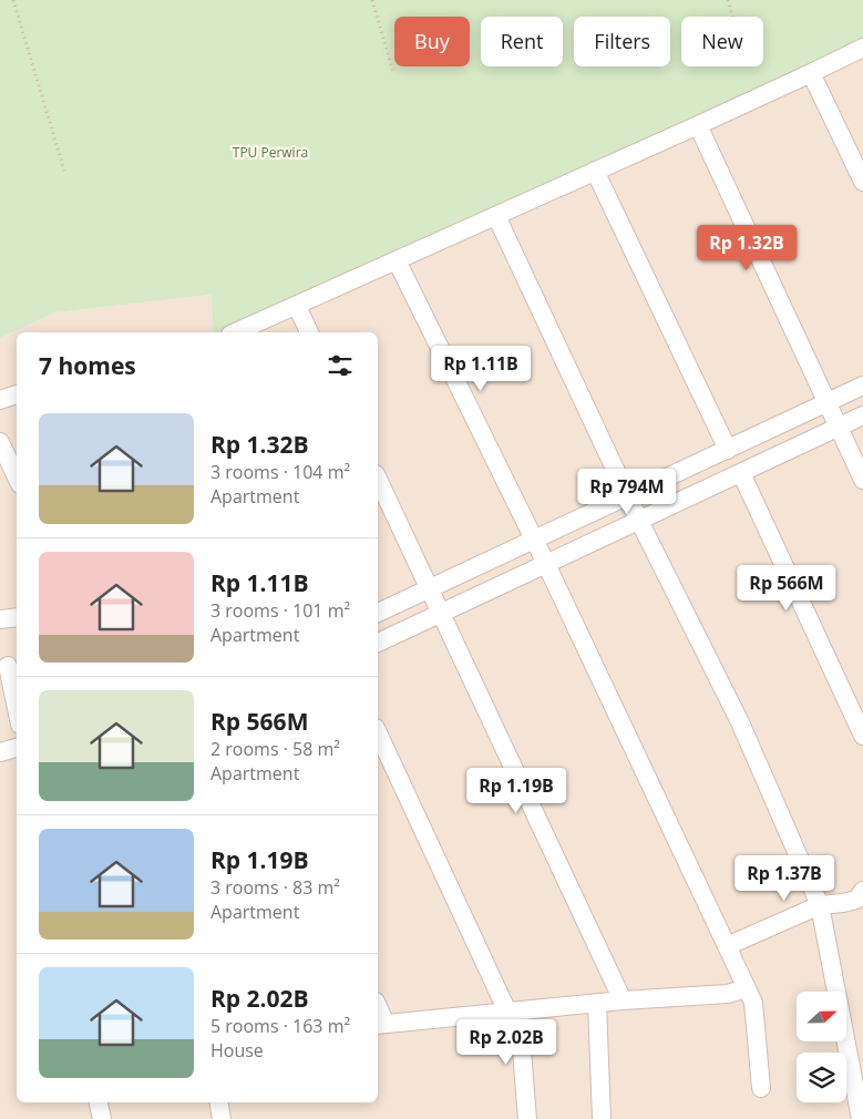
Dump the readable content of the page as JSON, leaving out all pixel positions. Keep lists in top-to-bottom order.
{
  "parks": ["TPU Perwira"],
  "north": "right",
  "page": {
    "chip": [
      "Buy",
      "Rent",
      "Filters",
      "New"
    ],
    "price": [
      "Rp 1.32B",
      "Rp 1.11B",
      "Rp 794M",
      "Rp 566M",
      "Rp 1.19B",
      "Rp 1.37B",
      "Rp 2.02B"
    ],
    "heading": "7 homes",
    "list": [
      {
        "name": "Rp 1.32B",
        "note": "3 rooms · 104 m² · Apartment"
      },
      {
        "name": "Rp 1.11B",
        "note": "3 rooms · 101 m² · Apartment"
      },
      {
        "name": "Rp 566M",
        "note": "2 rooms · 58 m² · Apartment"
      },
      {
        "name": "Rp 1.19B",
        "note": "3 rooms · 83 m² · Apartment"
      },
      {
        "name": "Rp 2.02B",
        "note": "5 rooms · 163 m² · House"
      }
    ]
  }
}
